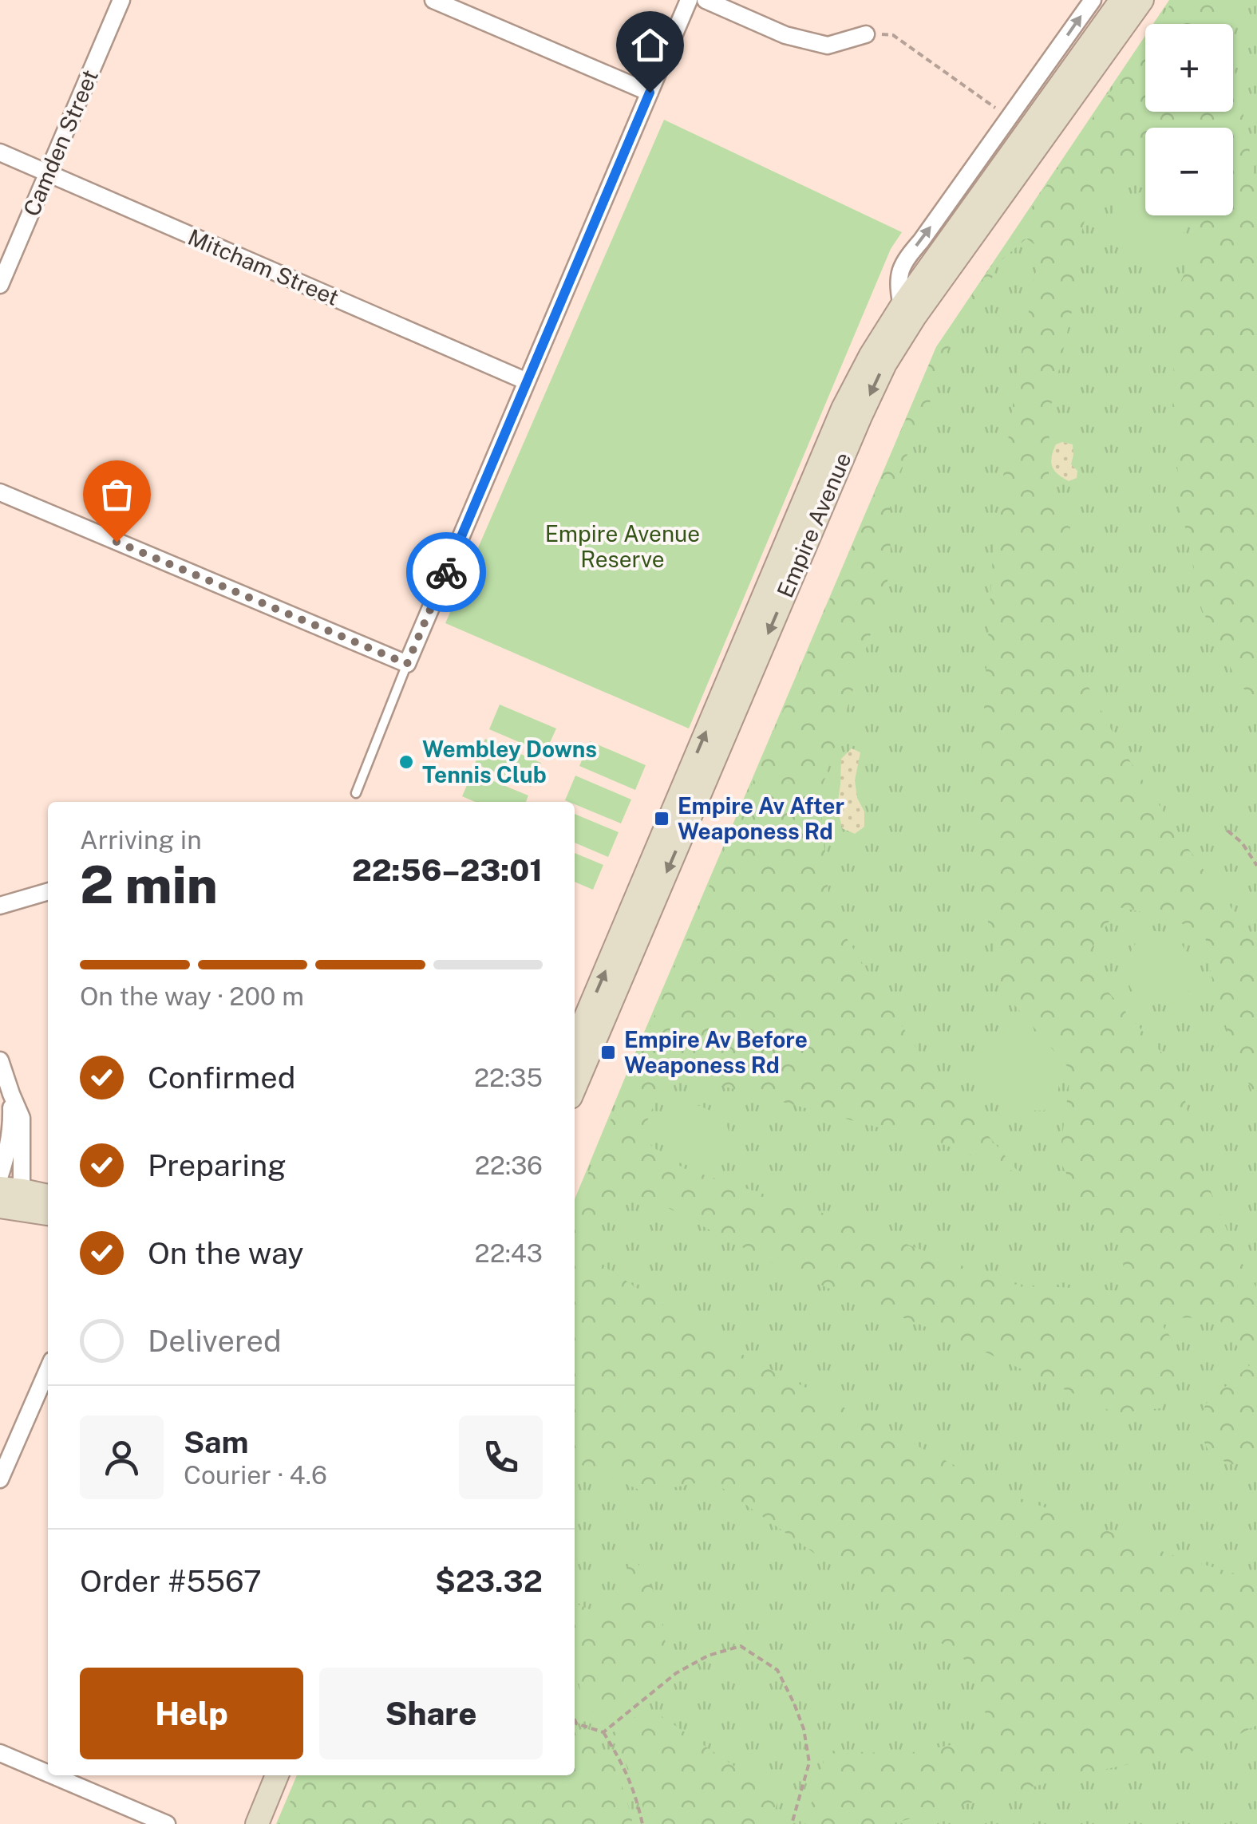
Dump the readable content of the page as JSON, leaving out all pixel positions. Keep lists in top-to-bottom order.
{
  "streets": {
    "main road": ["Empire Avenue"],
    "street": ["Camden Street", "Mitcham Street"]
  },
  "crossings": [
    ["Camden Street", "Mitcham Street"]
  ],
  "parks": ["Empire Avenue Reserve"],
  "places": {
    "other": ["Wembley Downs Tennis Club"],
    "transit": ["Empire Av After Weaponess Rd", "Empire Av Before Weaponess Rd"]
  },
  "page": {
    "map_buttons": ["+", "−"],
    "heading": ["2 min", "Arriving in", "22:56–23:01"],
    "panel": [
      "Sam",
      "Courier · 4.6",
      "Order #5567",
      "$23.32"
    ],
    "bar": "On the way · 200 m",
    "list": [
      ["Confirmed", "22:35"],
      ["Preparing", "22:36"],
      ["On the way", "22:43"],
      "Delivered"
    ],
    "buttons": ["Help", "Share"]
  }
}
